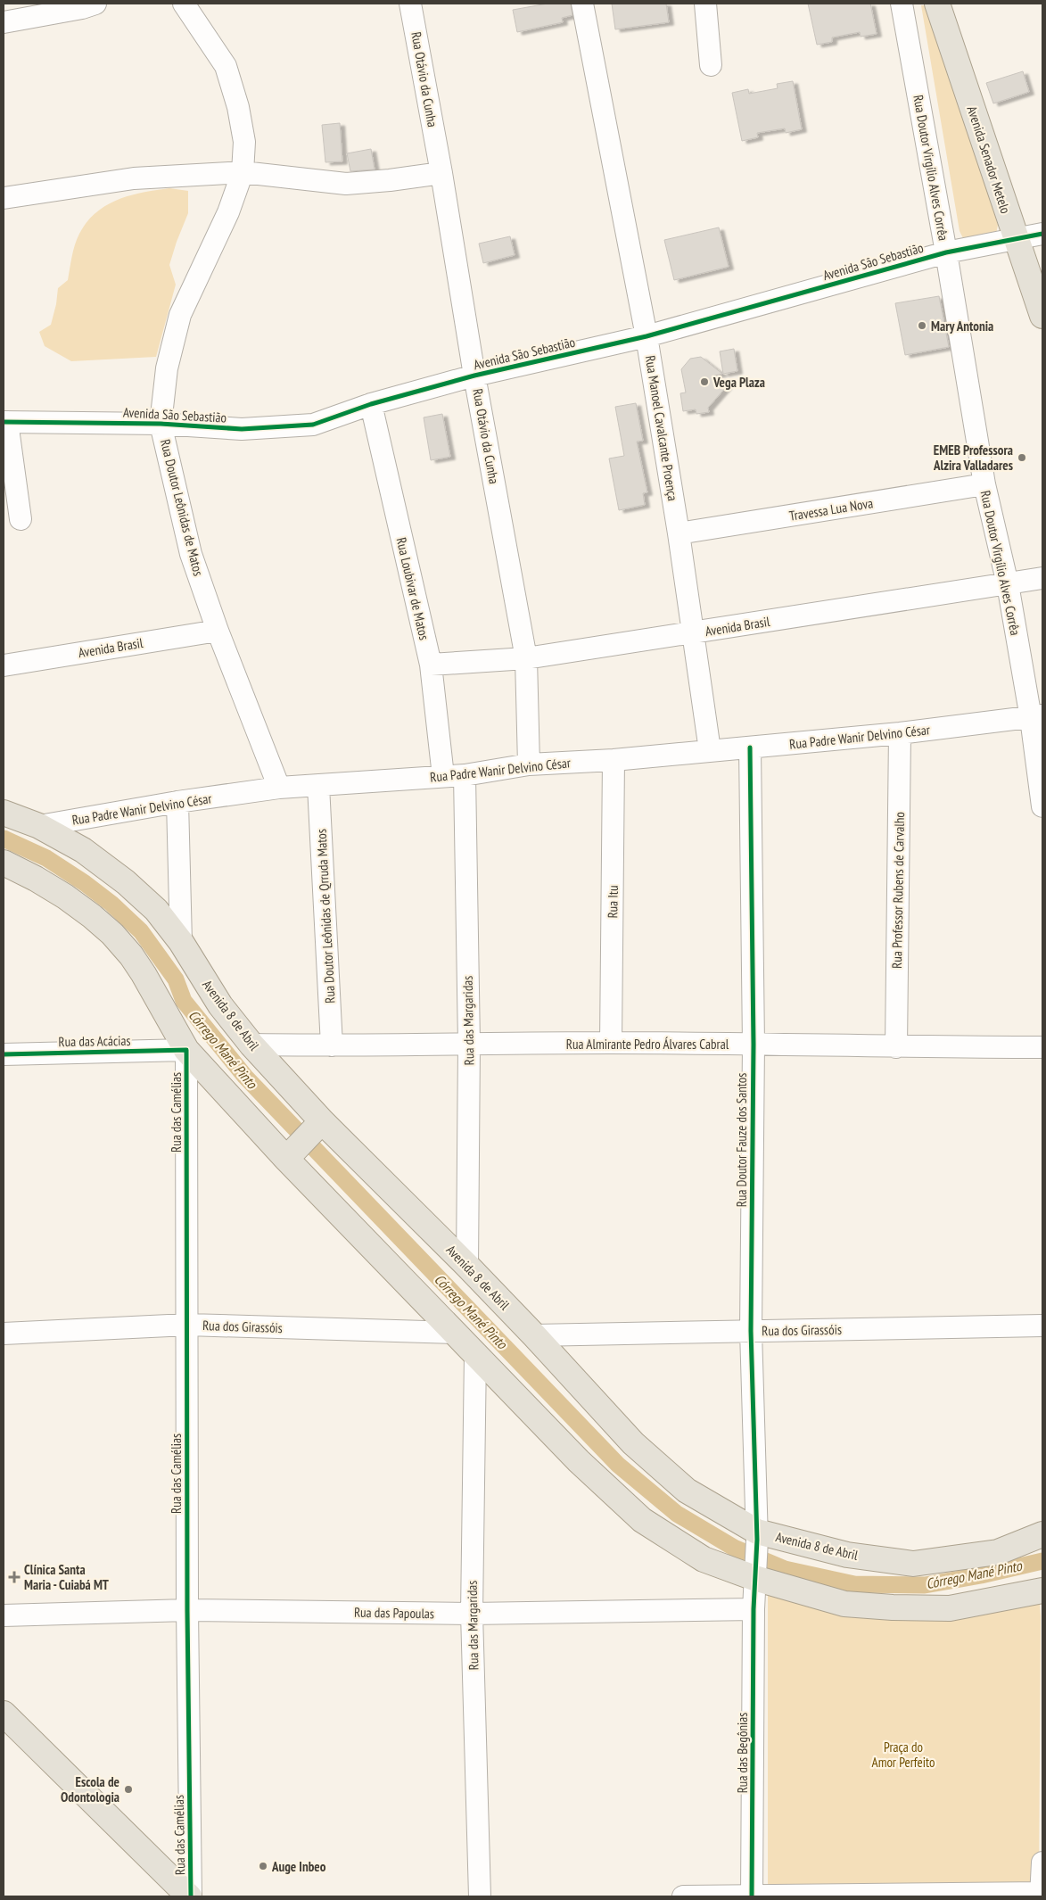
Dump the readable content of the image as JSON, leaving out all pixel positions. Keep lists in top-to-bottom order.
{
  "streets": {
    "main road": ["Avenida Senador Metelo", "Avenida 8 de Abril"],
    "street": [
      "Rua Otávio da Cunha",
      "Rua Doutor Virgílio Alves Corrêa",
      "Avenida São Sebastião",
      "Rua Manoel Cavalcante Proença",
      "Rua Doutor Leônidas de Matos",
      "Travessa Lua Nova",
      "Rua Loubivar de Matos",
      "Avenida Brasil",
      "Rua Padre Wanir Delvino César",
      "Rua Professor Rubens de Carvalho",
      "Rua Itu",
      "Rua Doutor Leônidas de Qrruda Matos",
      "Rua das Margaridas",
      "Rua das Acácias",
      "Rua Almirante Pedro Álvares Cabral",
      "Rua das Camélias",
      "Rua Doutor Fauze dos Santos",
      "Rua dos Girassóis",
      "Rua das Papoulas",
      "Rua das Begônias"
    ]
  },
  "crossings": [
    ["Rua Otávio da Cunha", "Avenida São Sebastião"],
    ["Rua Otávio da Cunha", "Avenida Brasil"],
    ["Rua Otávio da Cunha", "Rua Padre Wanir Delvino César"],
    ["Avenida Senador Metelo", "Avenida São Sebastião"],
    ["Rua Doutor Virgílio Alves Corrêa", "Avenida São Sebastião"],
    ["Rua Doutor Virgílio Alves Corrêa", "Travessa Lua Nova"],
    ["Rua Doutor Virgílio Alves Corrêa", "Avenida Brasil"],
    ["Rua Doutor Virgílio Alves Corrêa", "Rua Padre Wanir Delvino César"],
    ["Avenida São Sebastião", "Rua Manoel Cavalcante Proença"],
    ["Avenida São Sebastião", "Rua Doutor Leônidas de Matos"],
    ["Avenida São Sebastião", "Rua Loubivar de Matos"],
    ["Rua Manoel Cavalcante Proença", "Travessa Lua Nova"],
    ["Rua Manoel Cavalcante Proença", "Avenida Brasil"],
    ["Rua Manoel Cavalcante Proença", "Rua Padre Wanir Delvino César"],
    ["Rua Doutor Leônidas de Matos", "Avenida Brasil"],
    ["Rua Doutor Leônidas de Matos", "Rua Padre Wanir Delvino César"],
    ["Rua Loubivar de Matos", "Avenida Brasil"],
    ["Rua Loubivar de Matos", "Rua Padre Wanir Delvino César"],
    ["Rua Padre Wanir Delvino César", "Rua Professor Rubens de Carvalho"],
    ["Rua Padre Wanir Delvino César", "Rua Itu"],
    ["Rua Padre Wanir Delvino César", "Rua Doutor Leônidas de Qrruda Matos"],
    ["Rua Padre Wanir Delvino César", "Avenida 8 de Abril"],
    ["Rua Padre Wanir Delvino César", "Rua das Margaridas"],
    ["Rua Padre Wanir Delvino César", "Rua Doutor Fauze dos Santos"],
    ["Rua Professor Rubens de Carvalho", "Rua Almirante Pedro Álvares Cabral"],
    ["Rua Itu", "Rua Almirante Pedro Álvares Cabral"],
    ["Rua Doutor Leônidas de Qrruda Matos", "Rua Almirante Pedro Álvares Cabral"],
    ["Avenida 8 de Abril", "Rua das Margaridas"],
    ["Avenida 8 de Abril", "Rua das Acácias"],
    ["Avenida 8 de Abril", "Rua Almirante Pedro Álvares Cabral"],
    ["Avenida 8 de Abril", "Rua das Camélias"],
    ["Avenida 8 de Abril", "Rua Doutor Fauze dos Santos"],
    ["Avenida 8 de Abril", "Rua dos Girassóis"],
    ["Rua das Margaridas", "Rua Almirante Pedro Álvares Cabral"],
    ["Rua das Margaridas", "Rua das Papoulas"],
    ["Rua das Acácias", "Rua das Camélias"],
    ["Rua Almirante Pedro Álvares Cabral", "Rua Doutor Fauze dos Santos"],
    ["Rua das Camélias", "Rua dos Girassóis"],
    ["Rua das Camélias", "Rua das Papoulas"],
    ["Rua Doutor Fauze dos Santos", "Rua dos Girassóis"],
    ["Rua das Papoulas", "Rua das Begônias"]
  ],
  "water": ["Córrego Mané Pinto"],
  "parks": ["Praça do Amor Perfeito"],
  "places": {
    "other": [
      "Mary Antonia",
      "Vega Plaza",
      "EMEB Professora Alzira Valladares",
      "Escola de Odontologia",
      "Auge Inbeo"
    ],
    "health": ["Clínica Santa Maria - Cuiabá MT"]
  }
}
